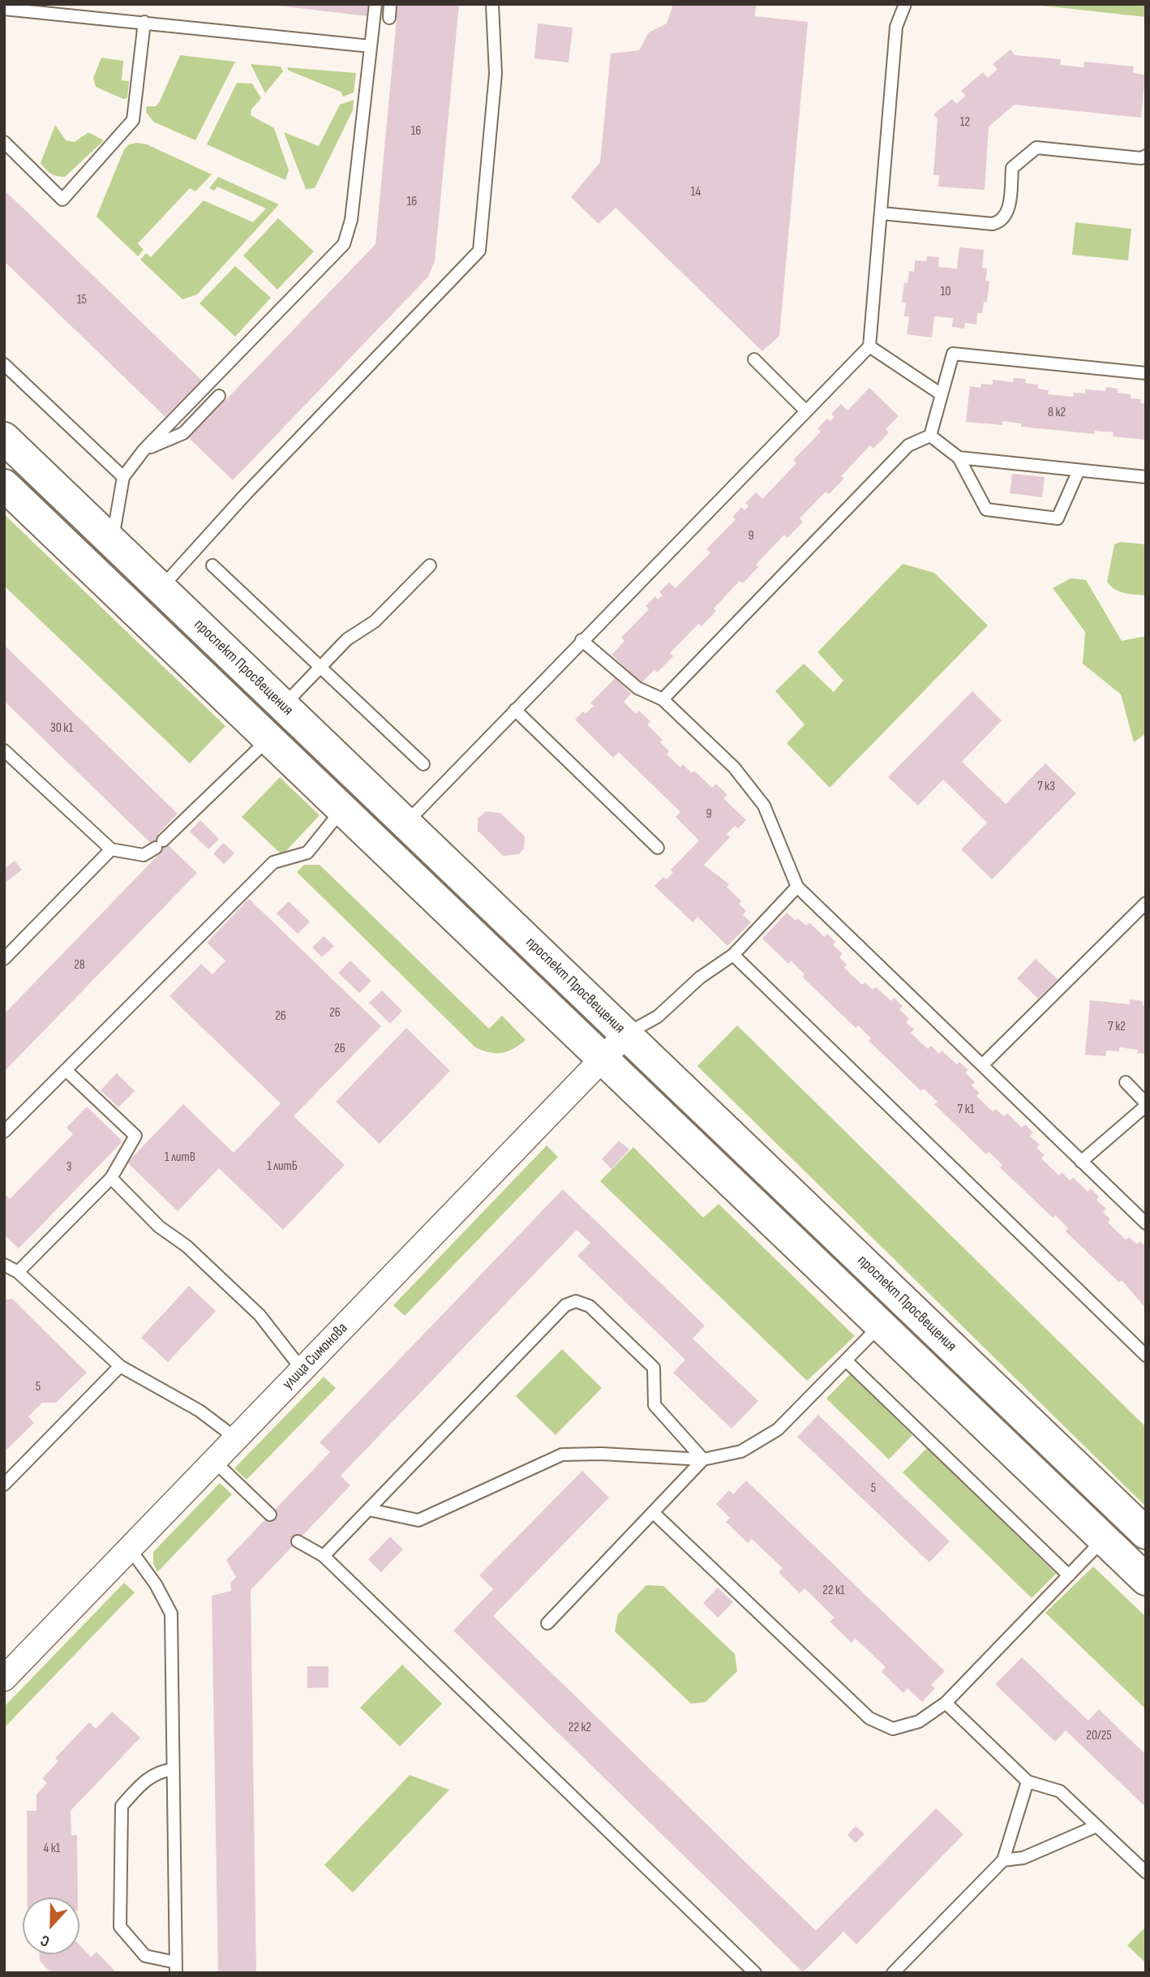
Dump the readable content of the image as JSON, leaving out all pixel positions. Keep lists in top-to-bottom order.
{
  "streets": {
    "main road": ["проспект Просвещения"],
    "street": ["улица Симонова"]
  },
  "crossings": [
    ["проспект Просвещения", "улица Симонова"]
  ],
  "house_numbers": [
    "12",
    "16",
    "14",
    "16",
    "10",
    "15",
    "8 к2",
    "9",
    "30 к1",
    "7 к3",
    "9",
    "28",
    "26",
    "26",
    "7 к2",
    "26",
    "7 к1",
    "1 литВ",
    "1 литБ",
    "3",
    "5",
    "5",
    "22 к1",
    "22 к2",
    "20/25",
    "4 к1"
  ],
  "north": "bottom"
}
